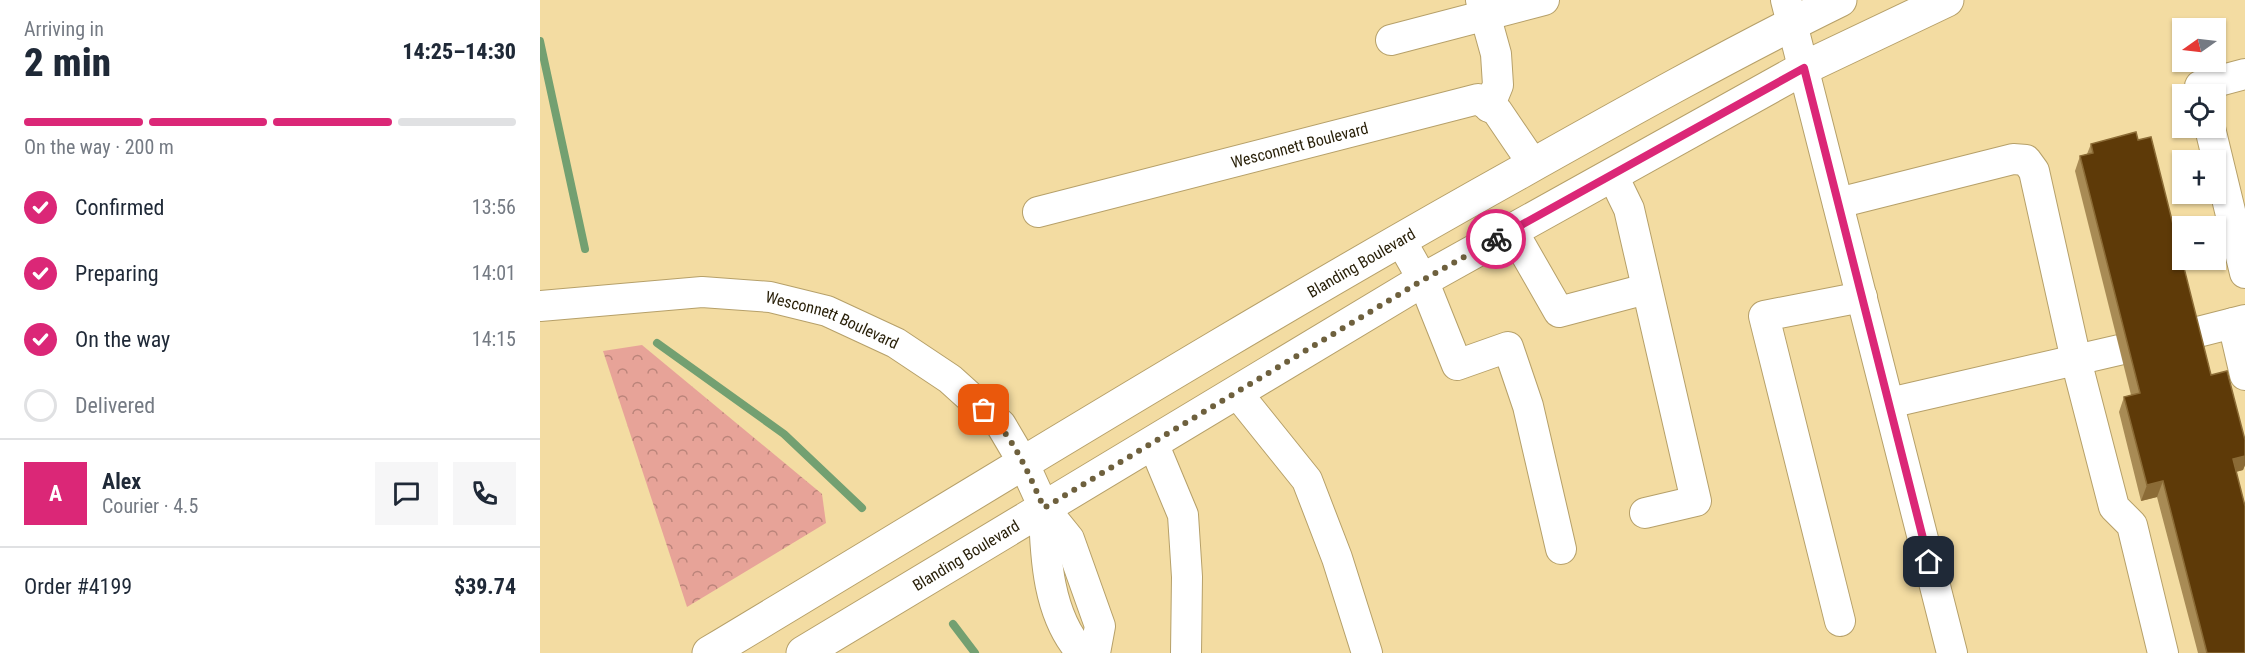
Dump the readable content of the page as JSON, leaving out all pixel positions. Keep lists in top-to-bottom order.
{
  "streets": {
    "main road": ["Blanding Boulevard"],
    "street": ["Wesconnett Boulevard"]
  },
  "crossings": [
    ["Wesconnett Boulevard", "Blanding Boulevard"]
  ],
  "north": "left",
  "page": {
    "heading": ["2 min", "Arriving in", "14:25–14:30"],
    "panel": [
      "Alex",
      "Courier · 4.5",
      "Order #4199",
      "$39.74"
    ],
    "map_buttons": ["+", "−"],
    "bar": "On the way · 200 m",
    "list": [
      ["Confirmed", "13:56"],
      ["Preparing", "14:01"],
      ["On the way", "14:15"],
      "Delivered"
    ],
    "round": "A"
  }
}
